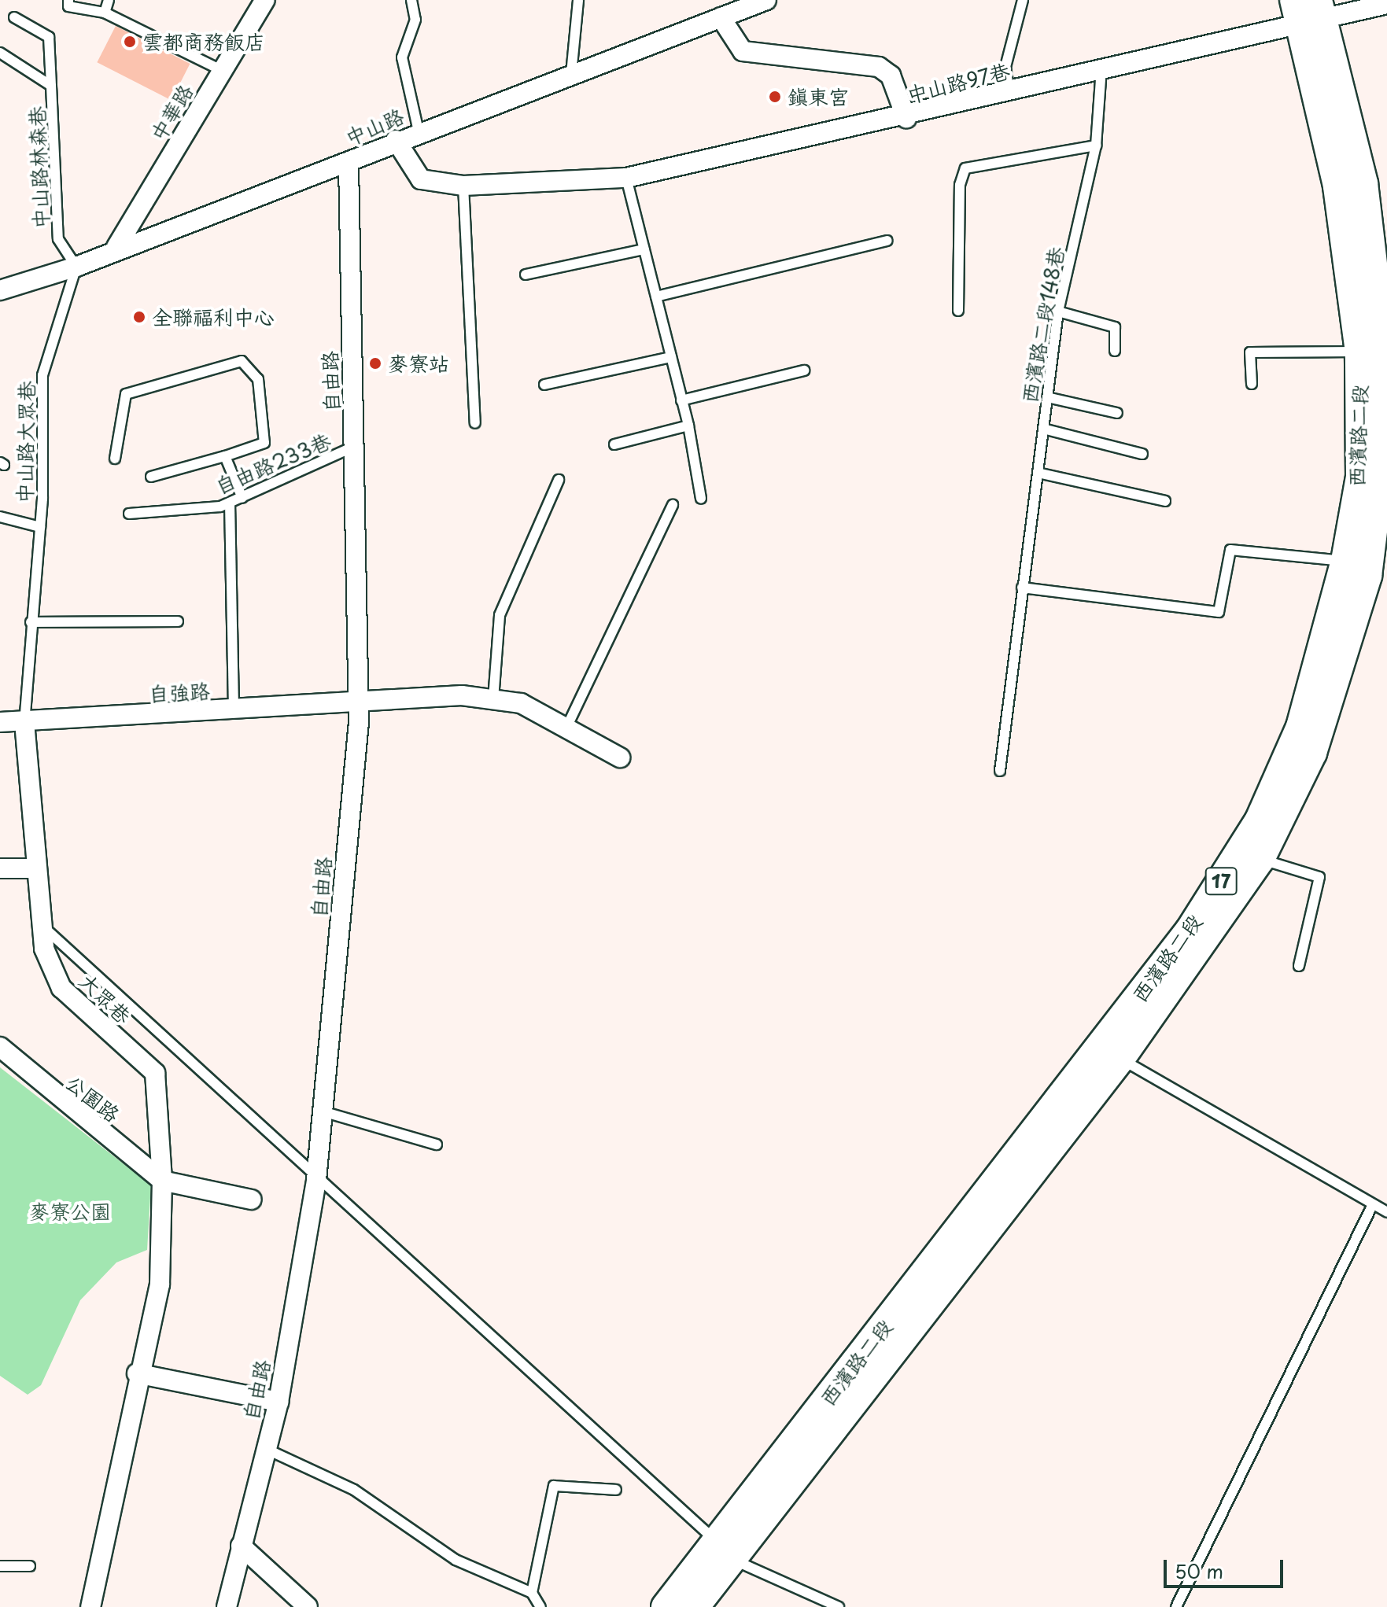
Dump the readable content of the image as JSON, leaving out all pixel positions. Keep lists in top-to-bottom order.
{
  "streets": {
    "main road": ["西濱路二段", "17"],
    "street": [
      "中山路97巷",
      "中華路",
      "中山路",
      "自由路",
      "自強路",
      "大眾巷",
      "公園路"
    ],
    "lane": [
      "中山路林森巷",
      "西濱路二段148巷",
      "中山路大眾巷",
      "自由路233巷"
    ]
  },
  "crossings": [
    ["中山路97巷", "中山路"],
    ["中山路97巷", "西濱路二段148巷"],
    ["中山路97巷", "西濱路二段"],
    ["中華路", "中山路"],
    ["中山路", "中山路林森巷"],
    ["中山路", "自由路"],
    ["中山路", "中山路大眾巷"],
    ["中山路林森巷", "中山路大眾巷"],
    ["自由路", "自由路233巷"],
    ["自由路", "自強路"],
    ["中山路大眾巷", "自強路"],
    ["中山路大眾巷", "大眾巷"],
    ["自強路", "大眾巷"],
    ["大眾巷", "公園路"]
  ],
  "parks": ["麥寮公園"],
  "places": [
    "雲都商務飯店",
    "鎮東宮",
    "全聯福利中心",
    "麥寮站"
  ],
  "scale_bar": "50 m"
}
